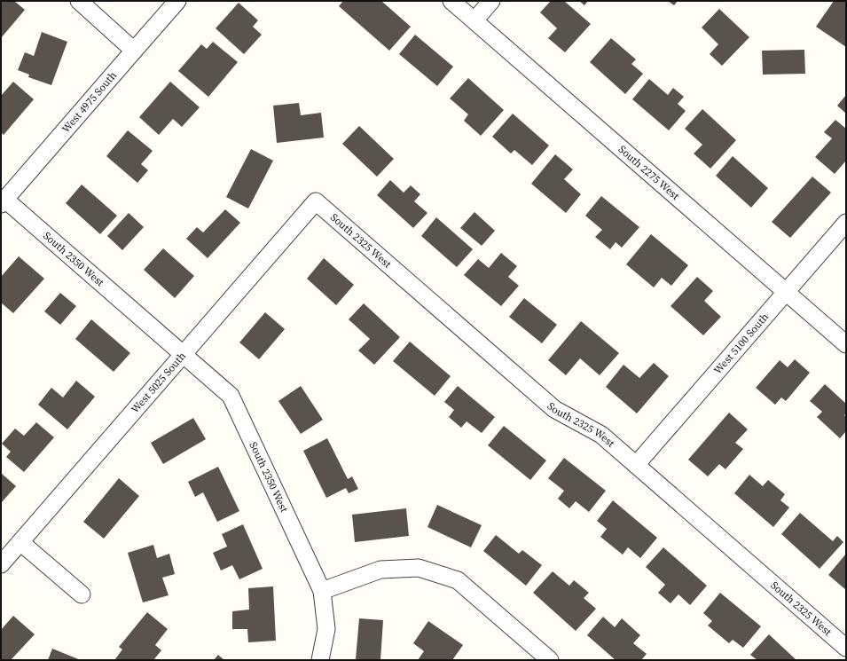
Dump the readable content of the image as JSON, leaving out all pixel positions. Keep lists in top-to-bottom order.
{
  "streets": {
    "street": [
      "West 4975 South",
      "South 2275 West",
      "South 2325 West",
      "South 2350 West",
      "West 5100 South",
      "West 5025 South"
    ]
  },
  "crossings": [
    ["West 4975 South", "South 2350 West"],
    ["South 2275 West", "West 5100 South"],
    ["South 2325 West", "West 5100 South"],
    ["South 2325 West", "West 5025 South"],
    ["South 2350 West", "West 5025 South"]
  ]
}
